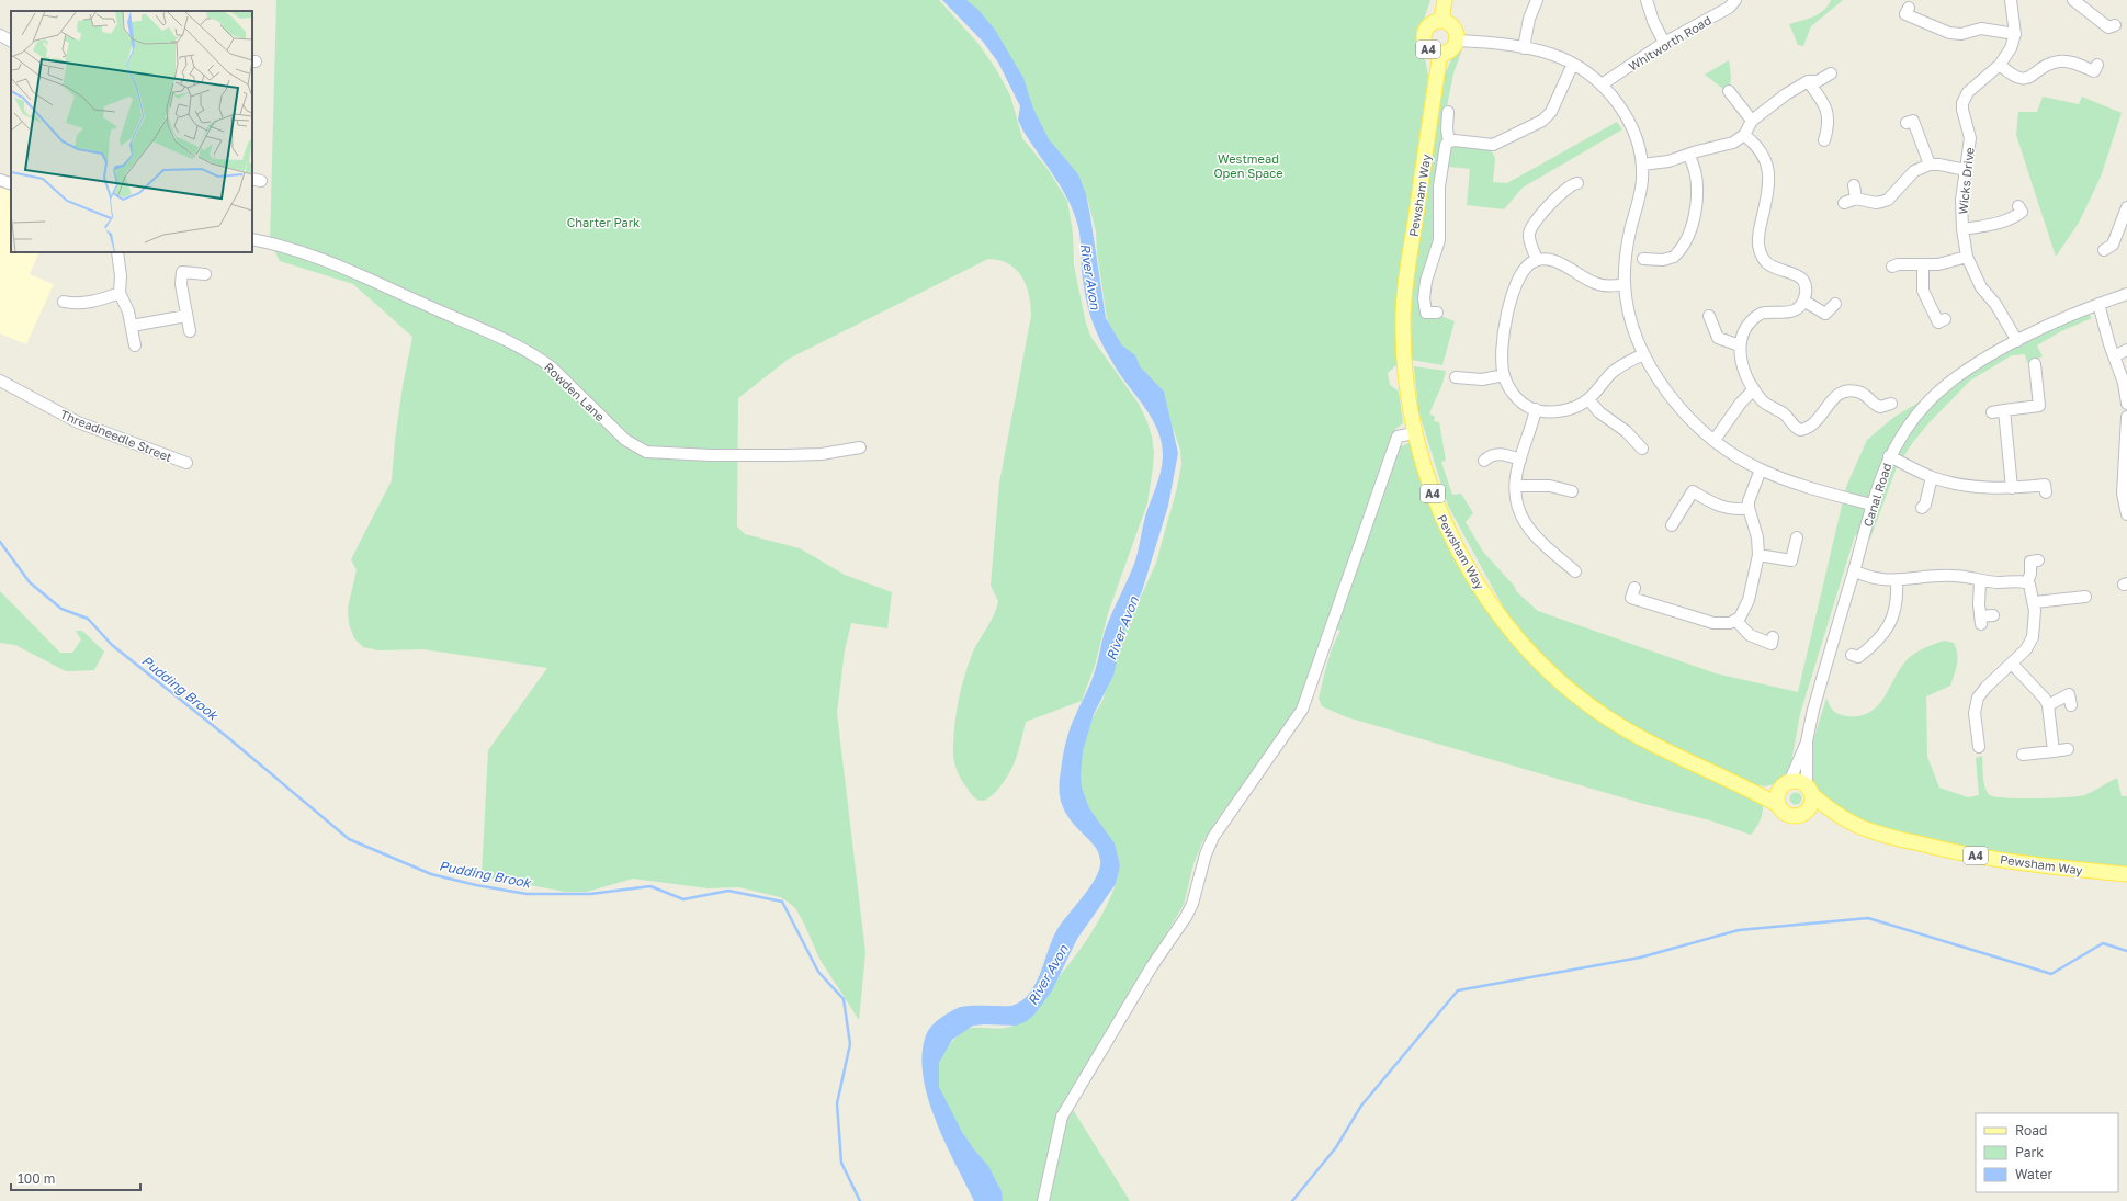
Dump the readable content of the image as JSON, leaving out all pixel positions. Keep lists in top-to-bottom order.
{
  "streets": {
    "main road": ["A4", "Pewsham Way"],
    "street": [
      "Whitworth Road",
      "Wicks Drive",
      "Rowden Lane",
      "Threadneedle Street",
      "Canal Road"
    ]
  },
  "crossings": [
    ["A4", "Pewsham Way"],
    ["A4", "Canal Road"],
    ["Wicks Drive", "Canal Road"],
    ["Pewsham Way", "Canal Road"]
  ],
  "water": ["River Avon", "Pudding Brook"],
  "parks": ["Westmead Open Space", "Charter Park"],
  "legend": ["Road", "Park", "Water"],
  "scale_bar": "100 m"
}
